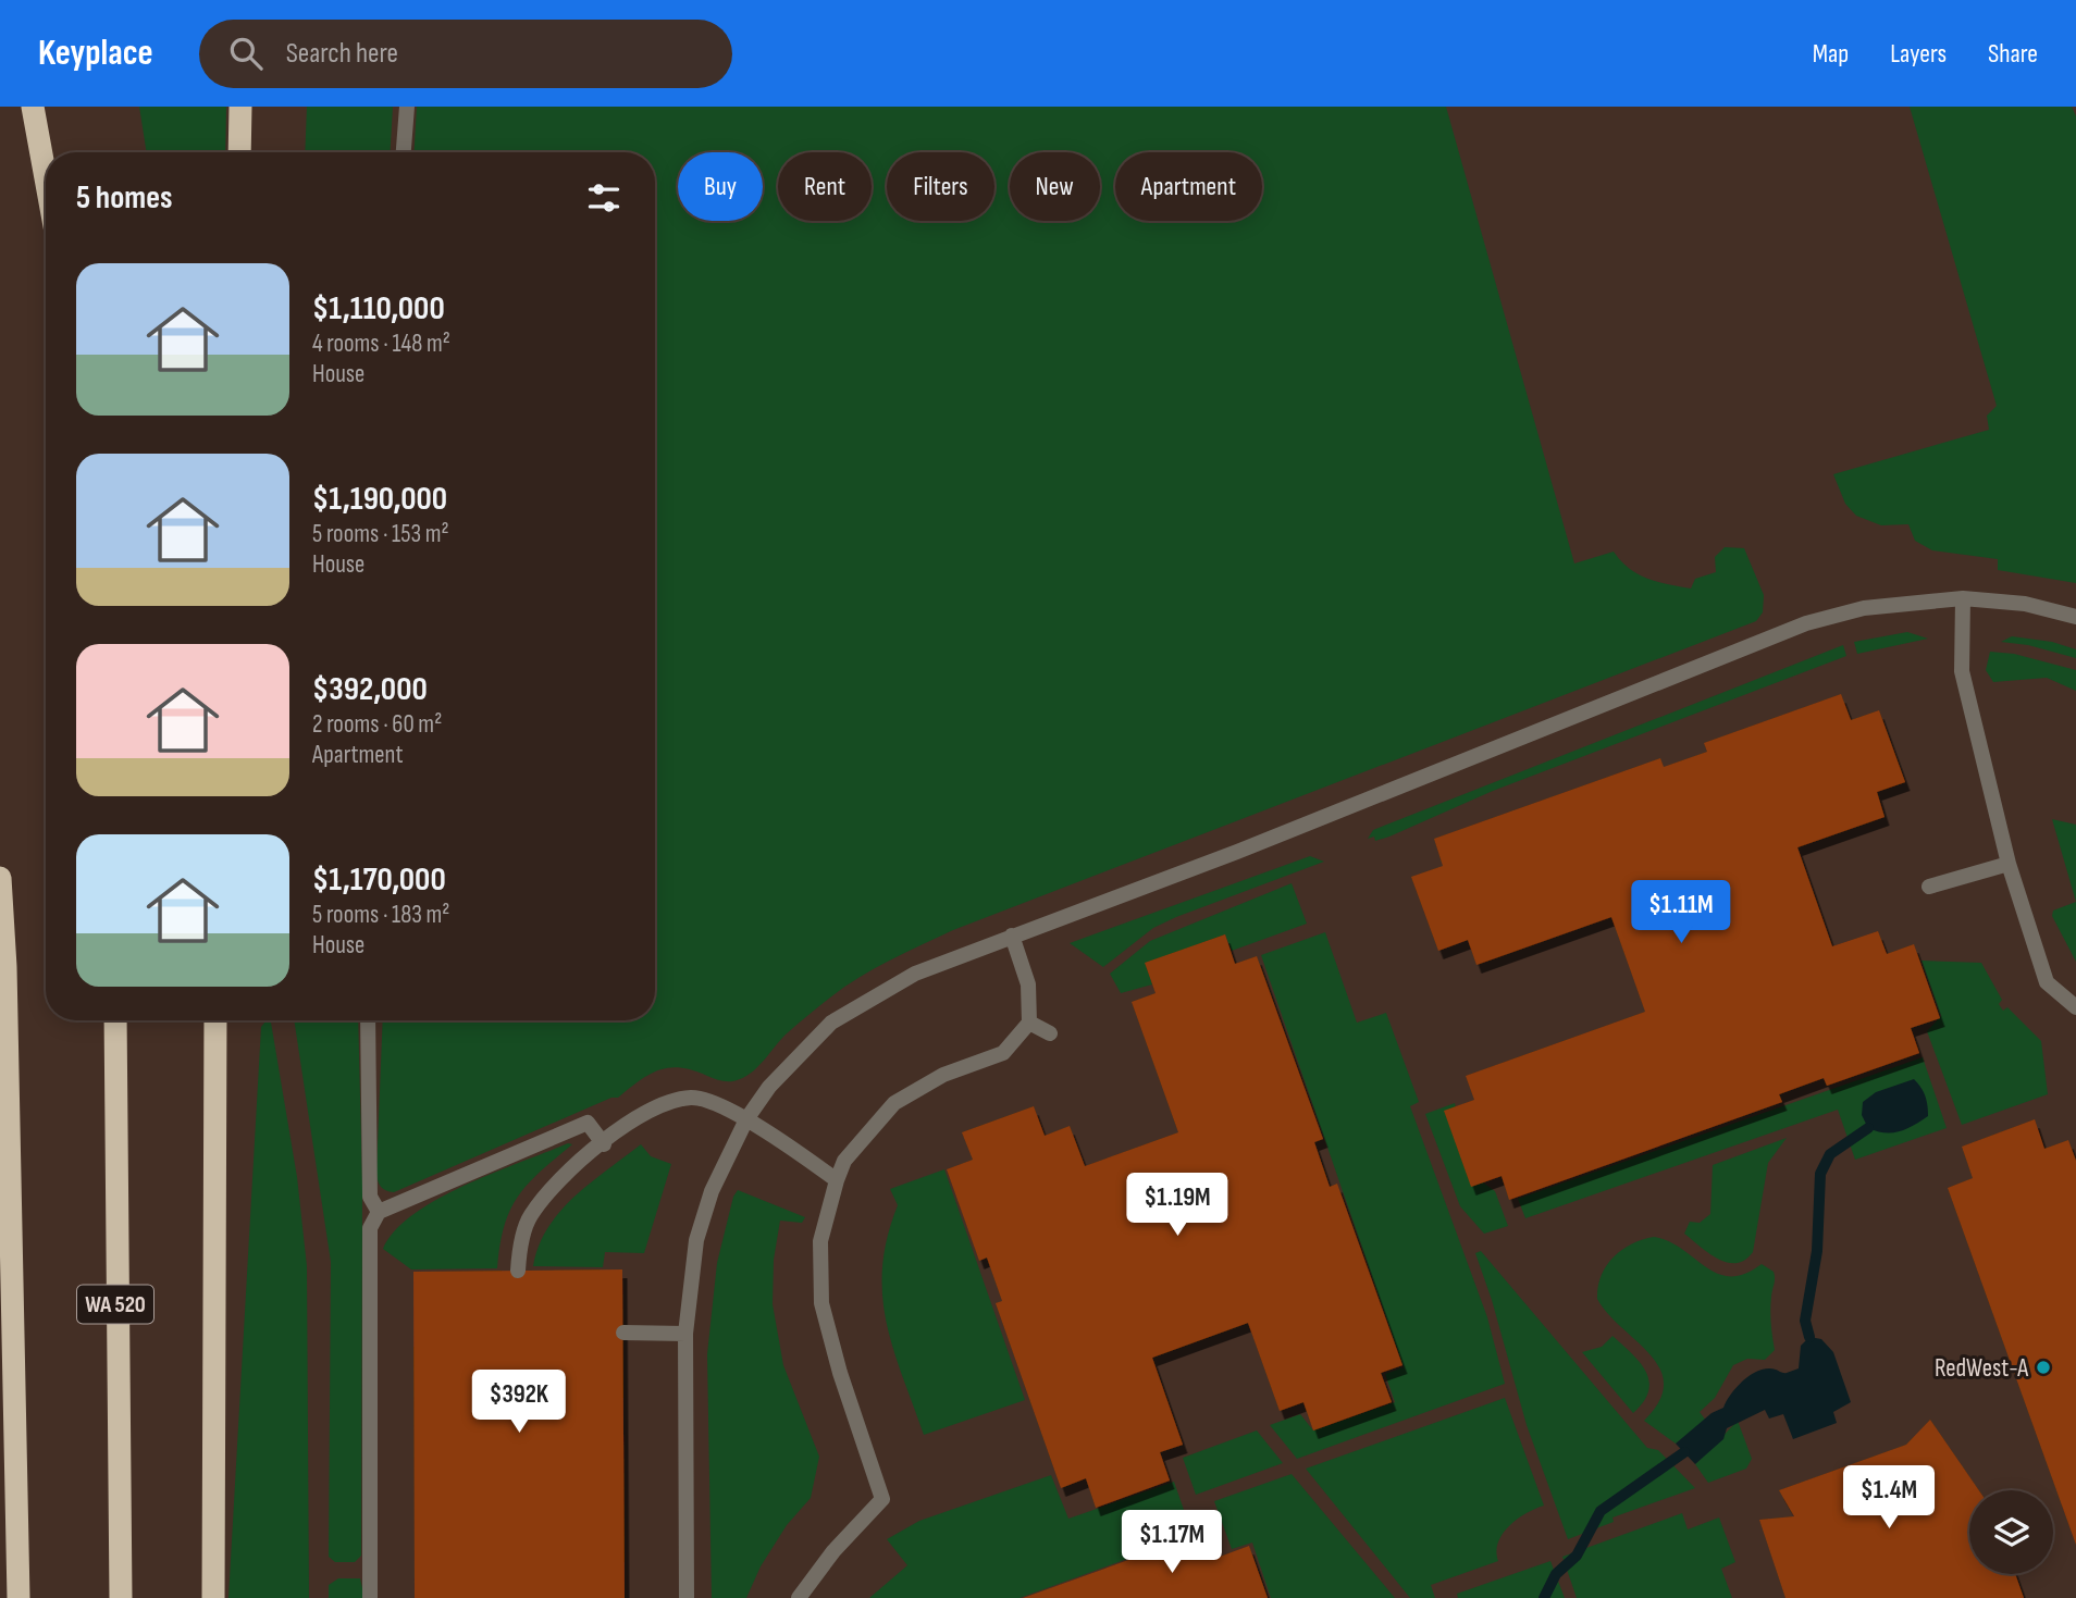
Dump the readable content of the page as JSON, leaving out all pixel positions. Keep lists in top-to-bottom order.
{
  "streets": {
    "highway": ["WA 520"]
  },
  "places": ["RedWest-A"],
  "page": {
    "header": "Keyplace",
    "search": "Search here",
    "nav": ["Map", "Layers", "Share"],
    "chip": [
      "Buy",
      "Rent",
      "Filters",
      "New",
      "Apartment"
    ],
    "heading": "5 homes",
    "list": [
      {
        "name": "$1,110,000",
        "note": "4 rooms · 148 m² · House"
      },
      {
        "name": "$1,190,000",
        "note": "5 rooms · 153 m² · House"
      },
      {
        "name": "$392,000",
        "note": "2 rooms · 60 m² · Apartment"
      },
      {
        "name": "$1,170,000",
        "note": "5 rooms · 183 m² · House"
      }
    ],
    "price": [
      "$1.11M",
      "$1.19M",
      "$392K",
      "$1.4M",
      "$1.17M"
    ]
  }
}
